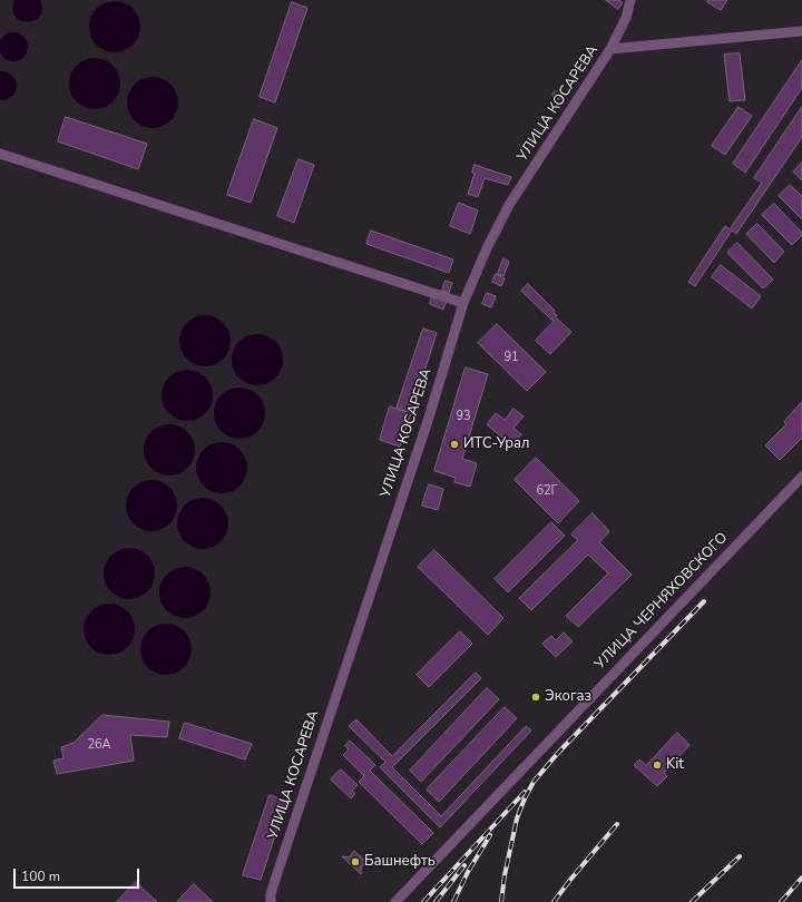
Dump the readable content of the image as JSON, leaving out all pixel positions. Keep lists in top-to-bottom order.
{
  "streets": {
    "street": ["УЛИЦА КОСАРЕВА", "УЛИЦА ЧЕРНЯХОВСКОГО"]
  },
  "places": [
    "ИТС-Урал",
    "Экогаз",
    "Kit",
    "Башнефть"
  ],
  "house_numbers": [
    "91",
    "93",
    "62Г",
    "26А"
  ],
  "scale_bar": "100 m"
}
